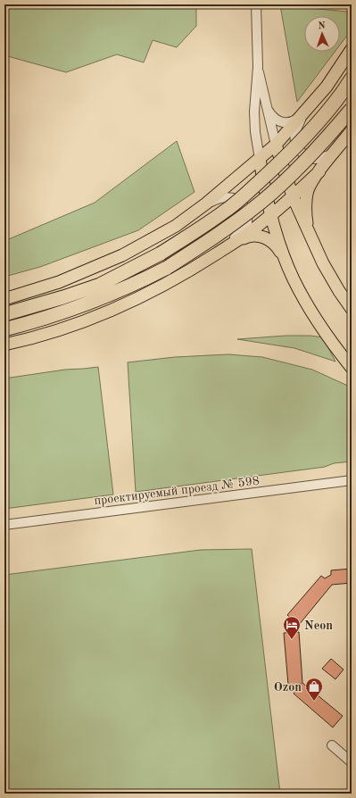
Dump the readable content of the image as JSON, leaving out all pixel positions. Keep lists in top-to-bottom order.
{
  "streets": {
    "street": ["проектируемый проезд № 598"]
  },
  "places": {
    "hotel": ["Neon"],
    "shop": ["Ozon"]
  },
  "north": "top"
}
